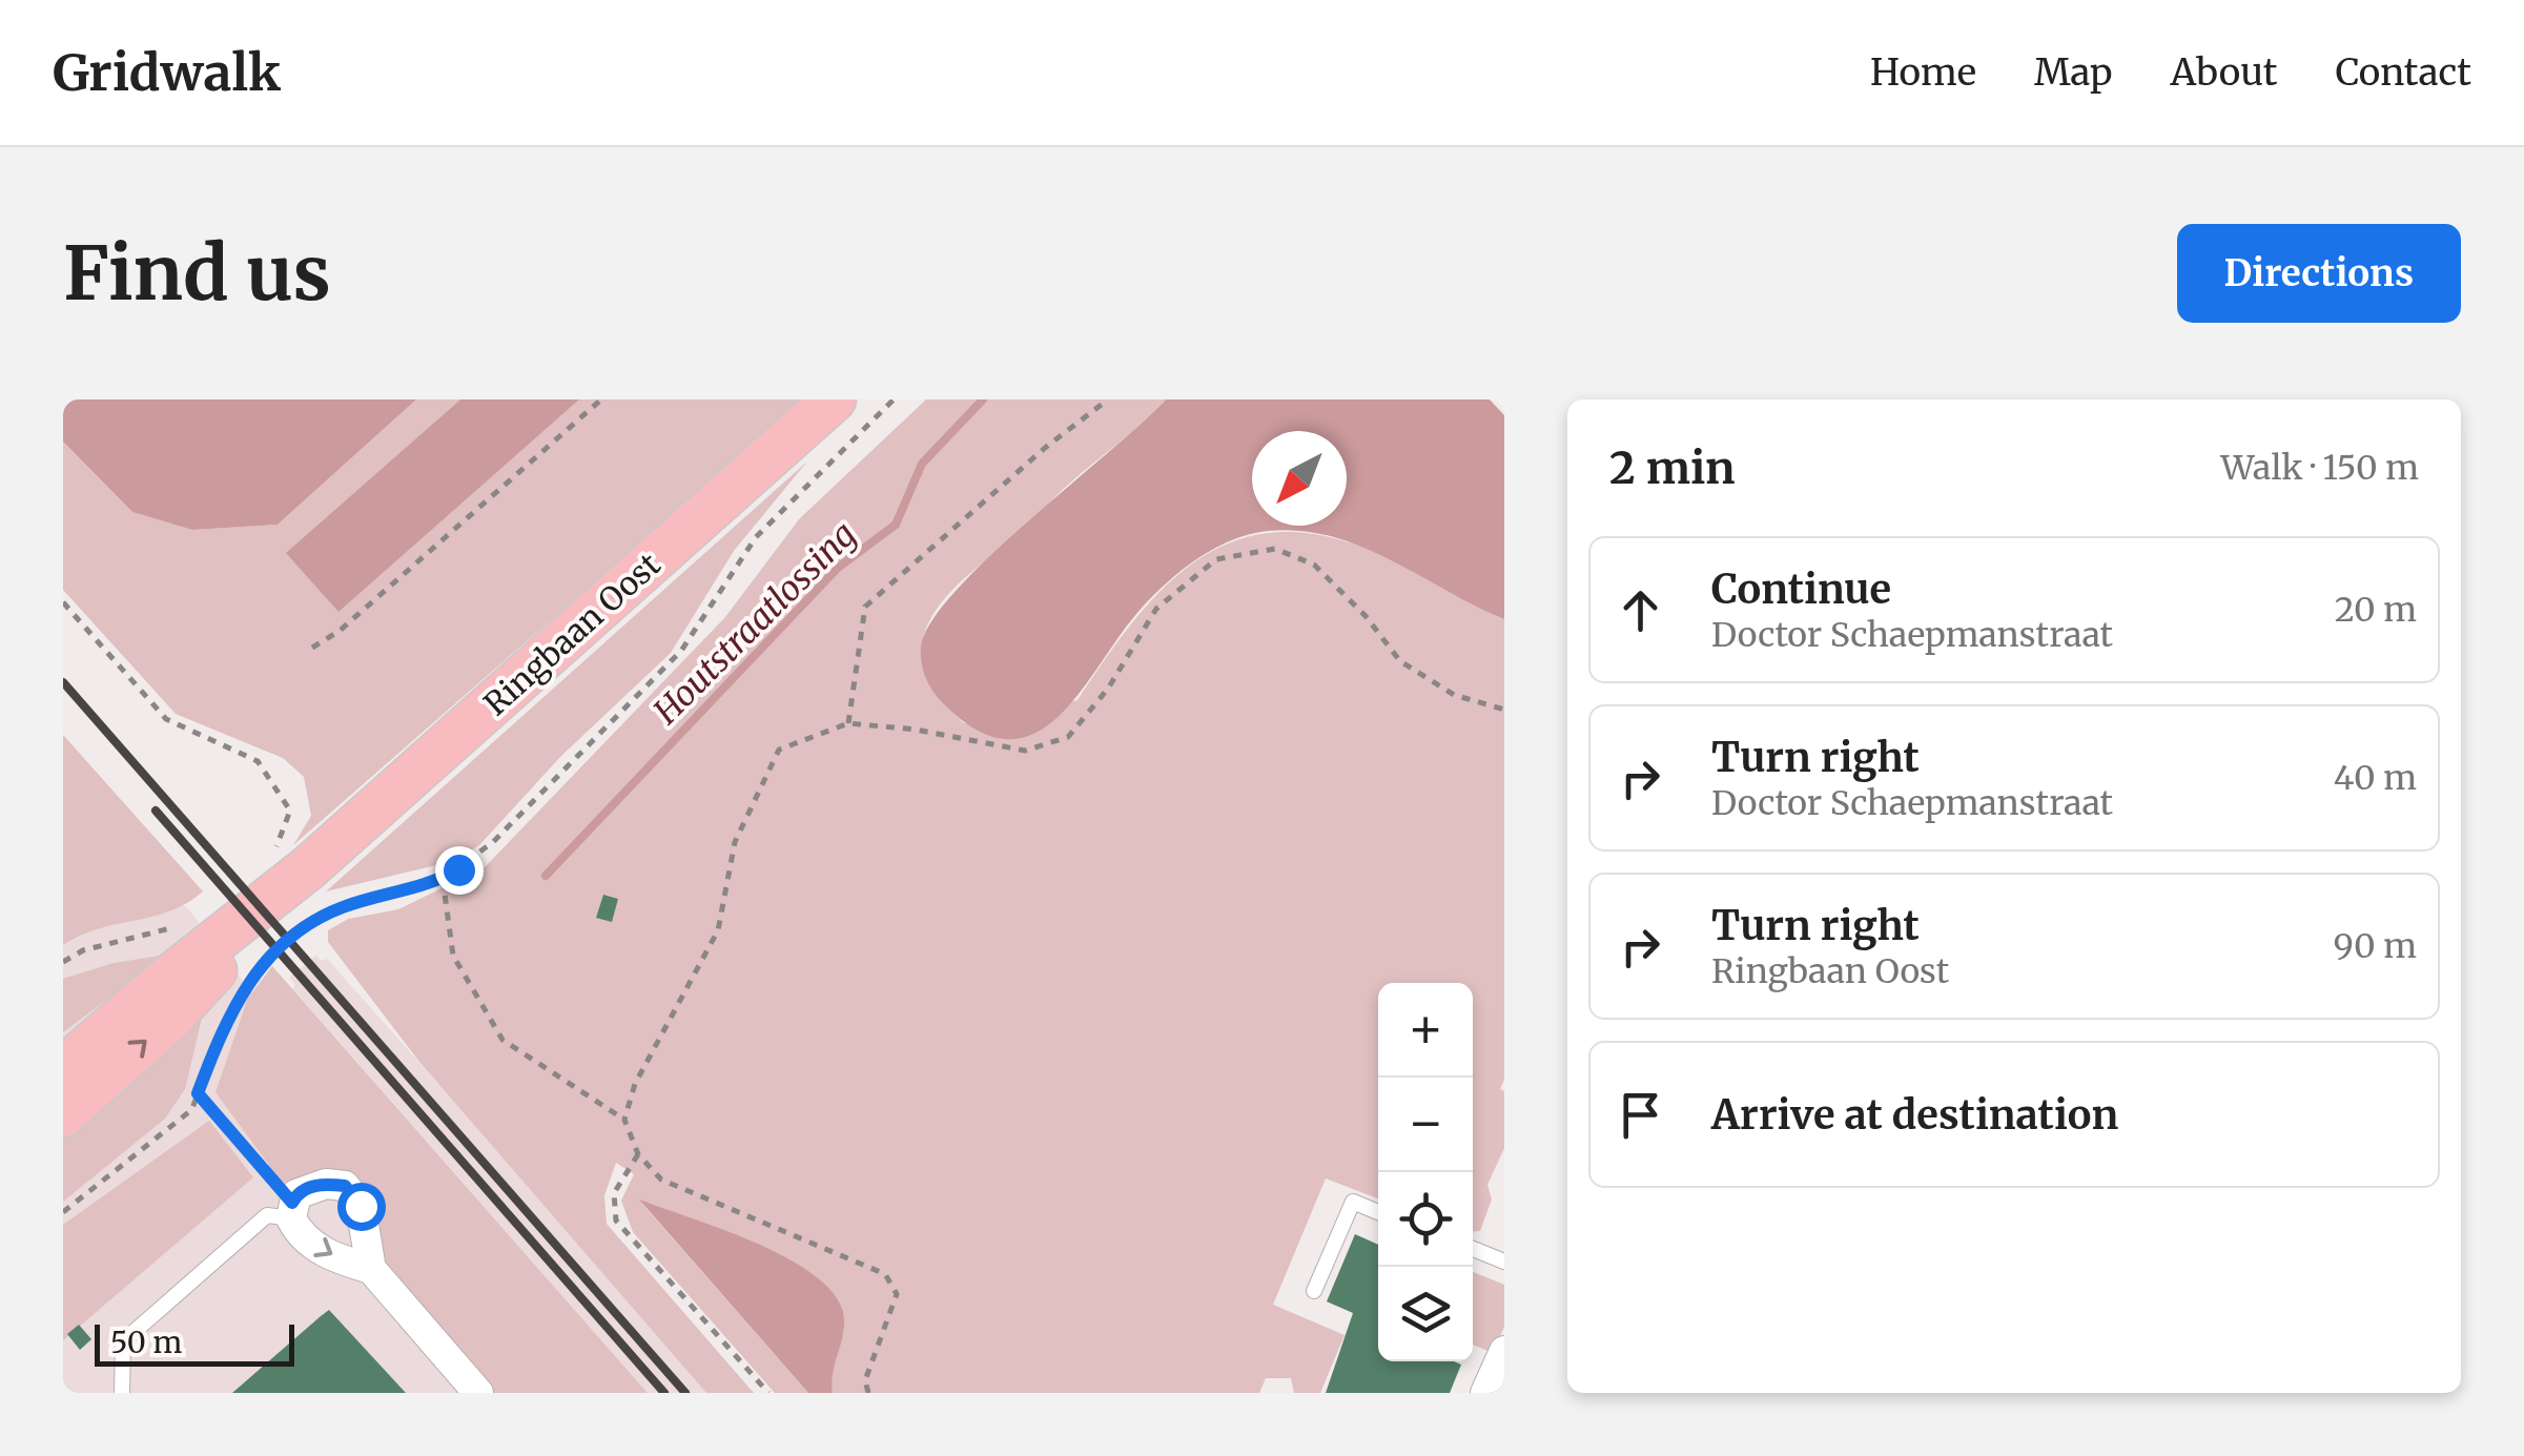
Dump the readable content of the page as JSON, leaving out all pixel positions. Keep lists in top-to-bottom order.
{
  "streets": {
    "main road": ["Ringbaan Oost"]
  },
  "water": ["Houtstraatlossing"],
  "scale_bar": "50 m",
  "north": "bottom left",
  "page": {
    "header": "Gridwalk",
    "nav": [
      "Home",
      "Map",
      "About",
      "Contact"
    ],
    "buttons": "Directions",
    "title": "Find us",
    "heading": ["2 min", "Walk · 150 m"],
    "list": [
      ["Continue", "Doctor Schaepmanstraat", "20 m"],
      ["Turn right", "Doctor Schaepmanstraat", "40 m"],
      ["Turn right", "Ringbaan Oost", "90 m"],
      "Arrive at destination"
    ],
    "map_buttons": ["+", "−"],
    "scale": "50 m"
  }
}
